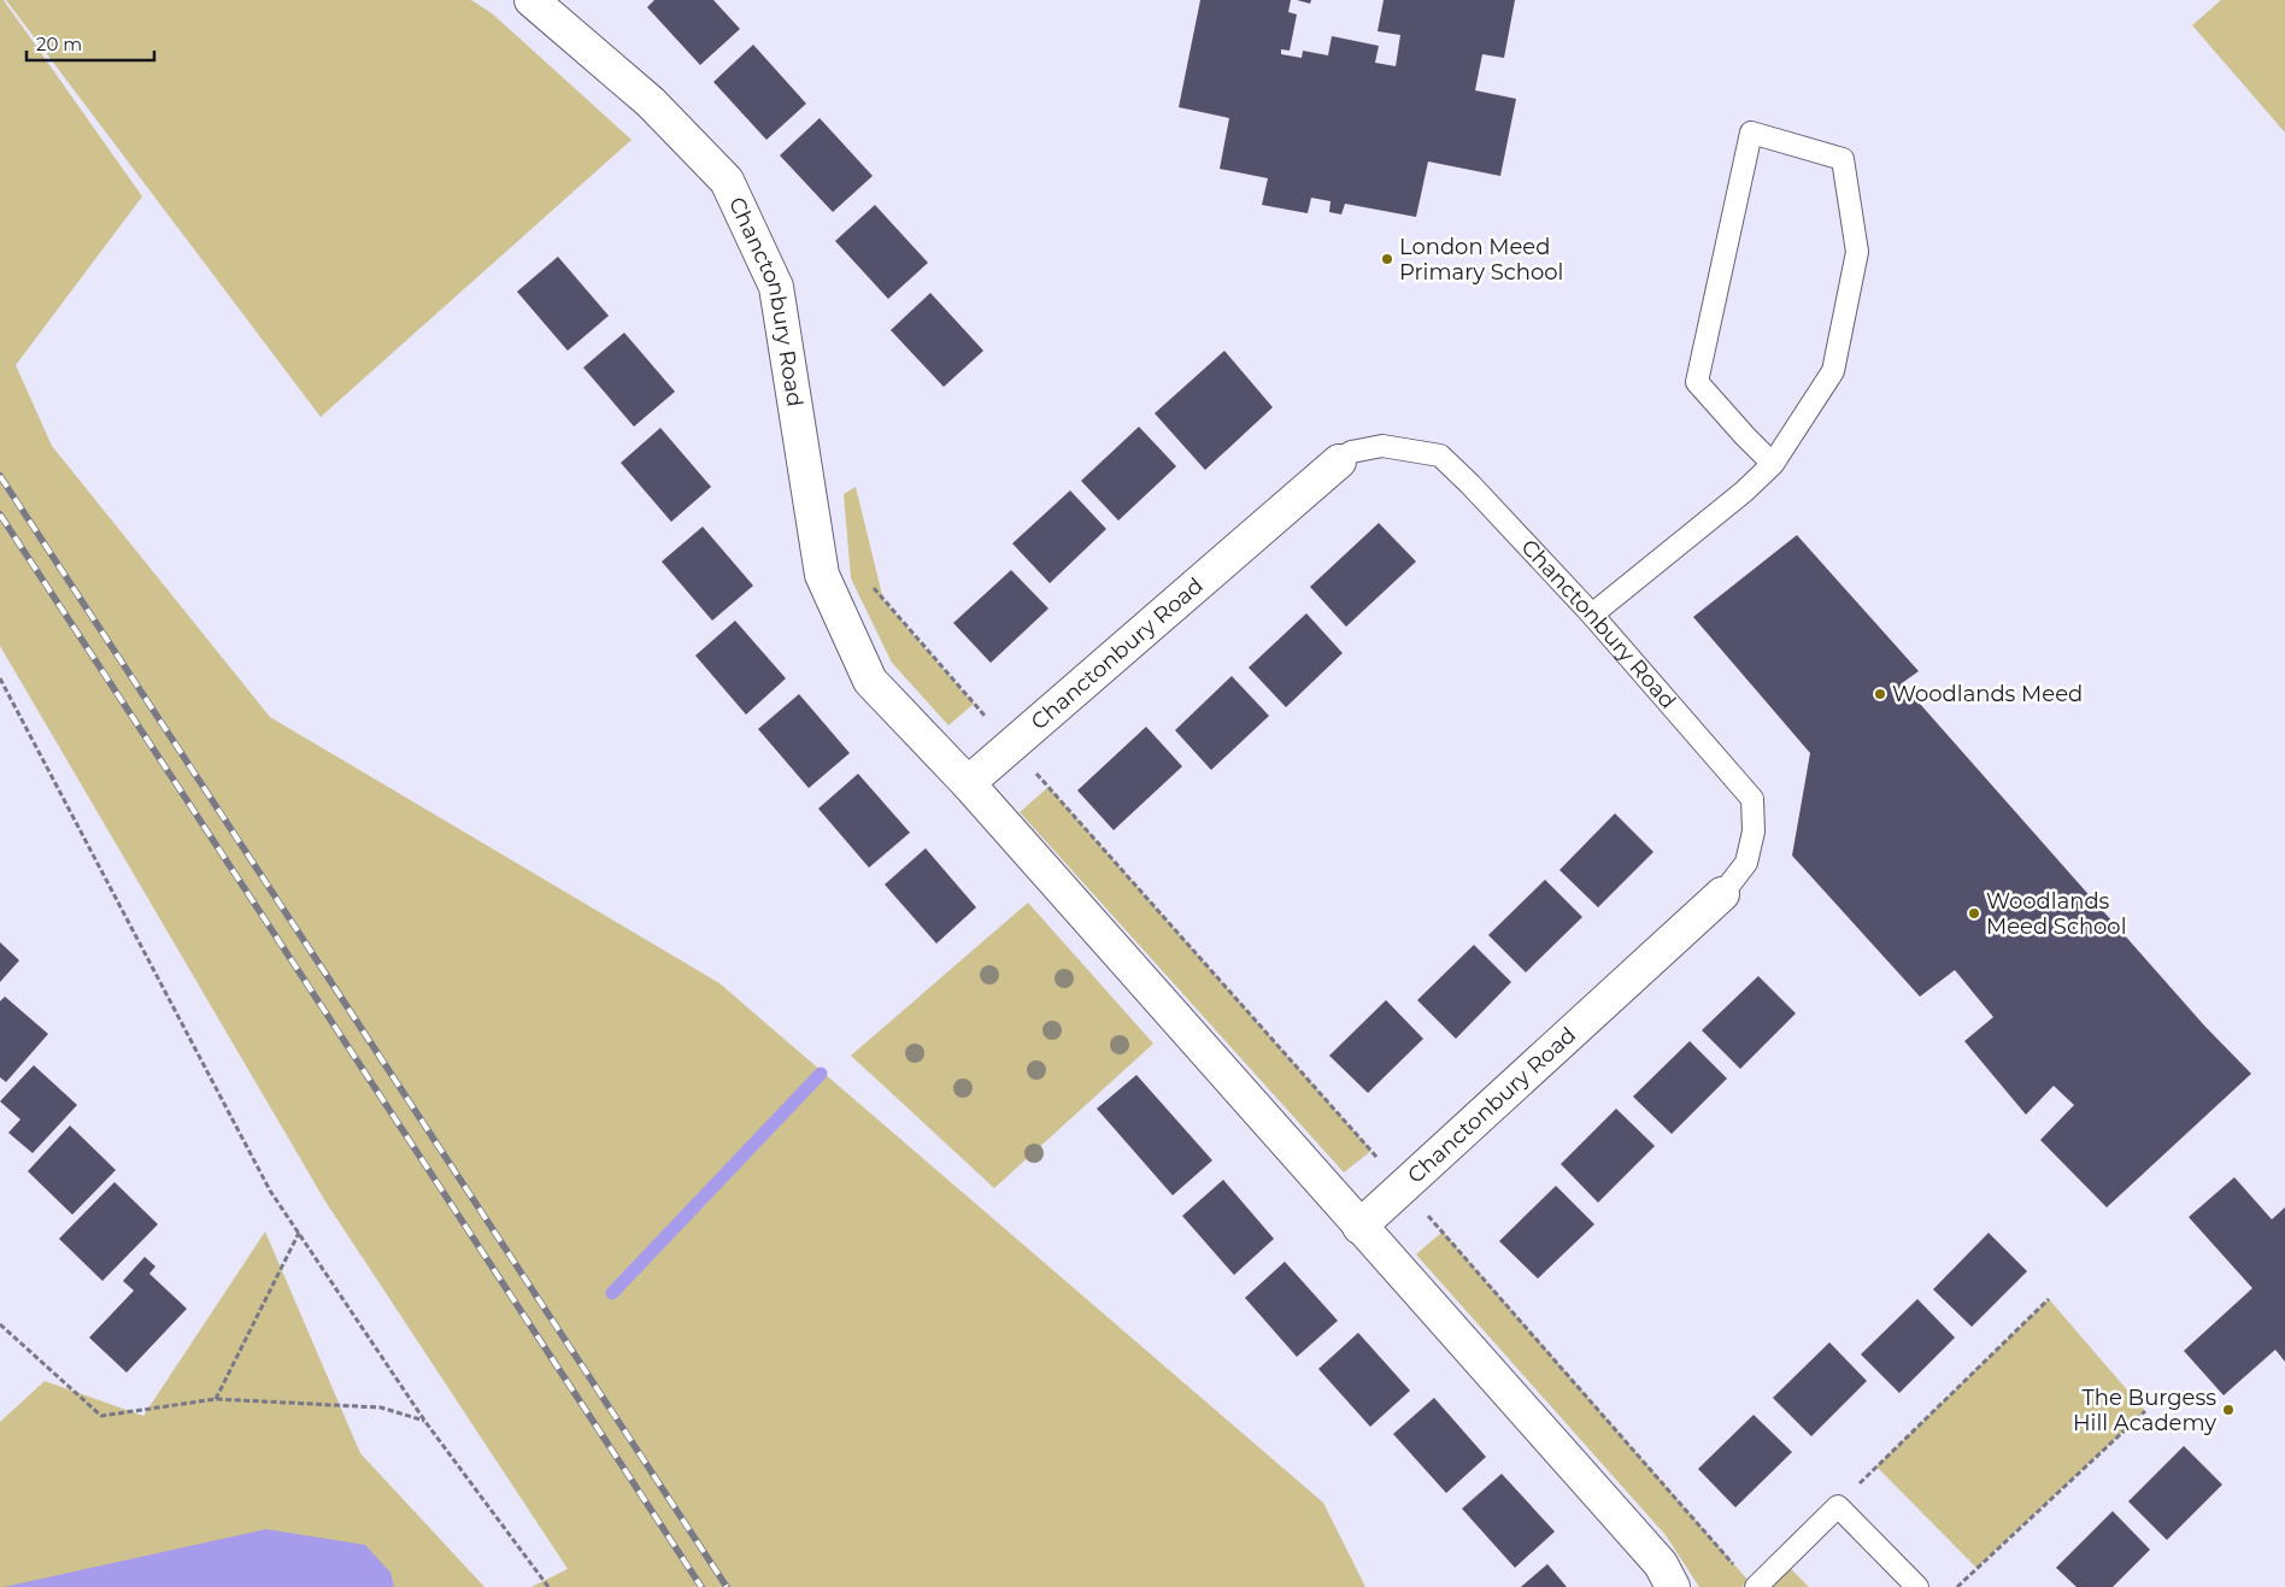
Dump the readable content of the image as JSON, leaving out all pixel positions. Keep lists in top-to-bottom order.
{
  "streets": {
    "street": ["Chanctonbury Road"]
  },
  "places": [
    "London Meed Primary School",
    "Woodlands Meed",
    "Woodlands Meed School",
    "The Burgess Hill Academy"
  ],
  "scale_bar": "20 m"
}
